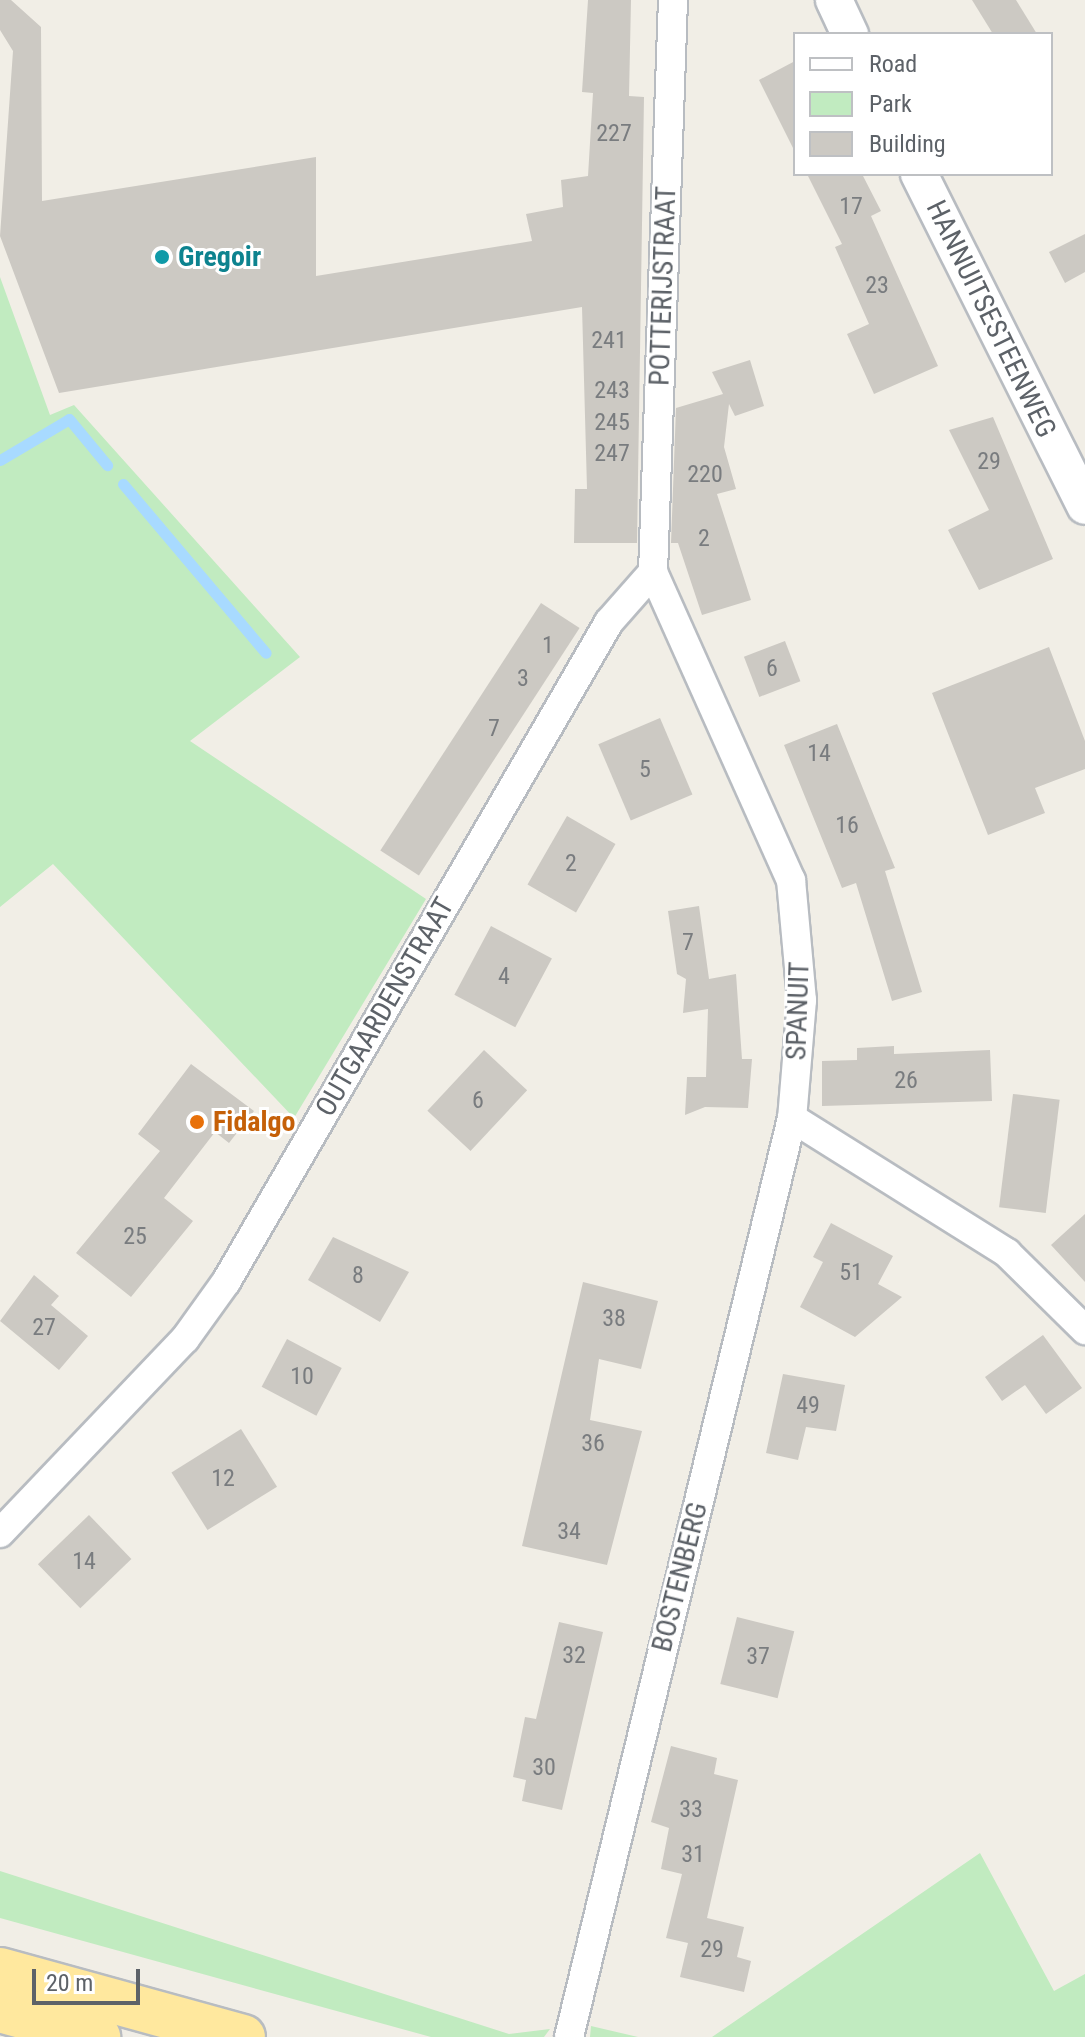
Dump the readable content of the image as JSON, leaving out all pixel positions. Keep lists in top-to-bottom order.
{
  "streets": {
    "street": [
      "POTTERIJSTRAAT",
      "HANNUITSESTEENWEG",
      "OUTGAARDENSTRAAT",
      "SPANUIT",
      "BOSTENBERG"
    ]
  },
  "crossings": [
    ["POTTERIJSTRAAT", "OUTGAARDENSTRAAT"],
    ["POTTERIJSTRAAT", "SPANUIT"],
    ["OUTGAARDENSTRAAT", "SPANUIT"],
    ["SPANUIT", "BOSTENBERG"]
  ],
  "places": ["Gregoir", "Fidalgo"],
  "house_numbers": [
    "227",
    "17",
    "23",
    "241",
    "243",
    "245",
    "247",
    "29",
    "220",
    "2",
    "1",
    "6",
    "3",
    "7",
    "14",
    "5",
    "16",
    "2",
    "7",
    "4",
    "26",
    "6",
    "25",
    "51",
    "8",
    "38",
    "27",
    "10",
    "49",
    "36",
    "12",
    "34",
    "14",
    "32",
    "37",
    "30",
    "33",
    "31",
    "29"
  ],
  "legend": ["Road", "Park", "Building"],
  "scale_bar": "20 m"
}
